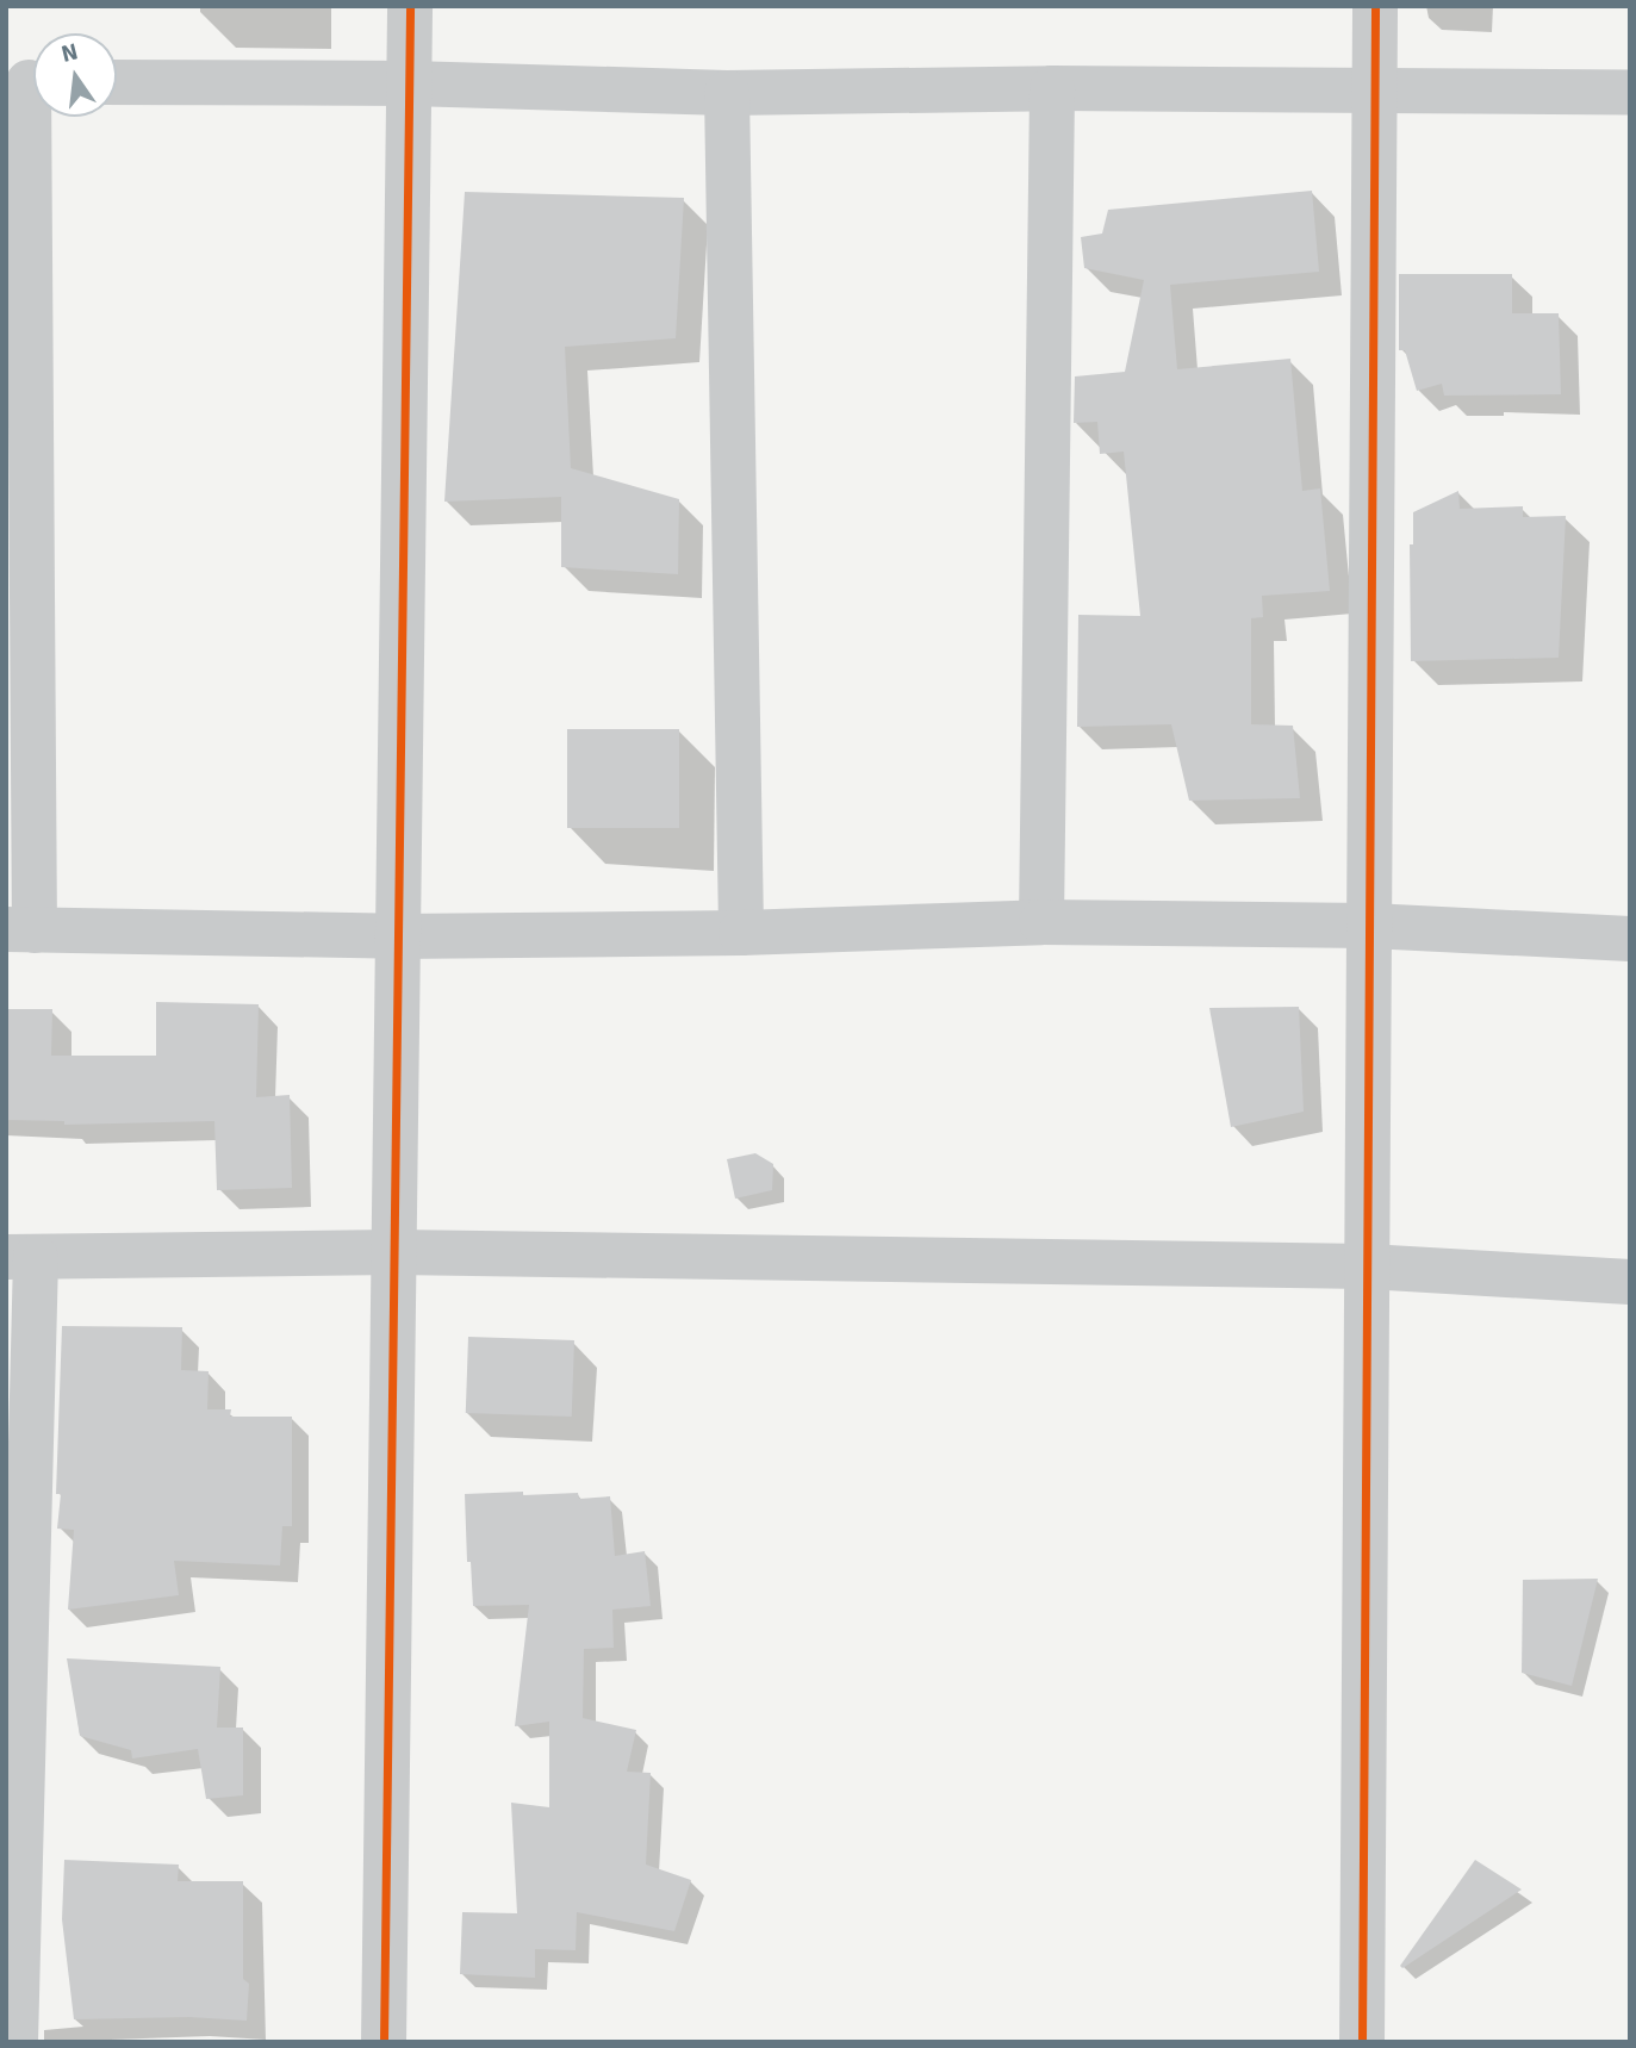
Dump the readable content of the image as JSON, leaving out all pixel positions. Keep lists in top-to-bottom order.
{
  "north": "top"
}
